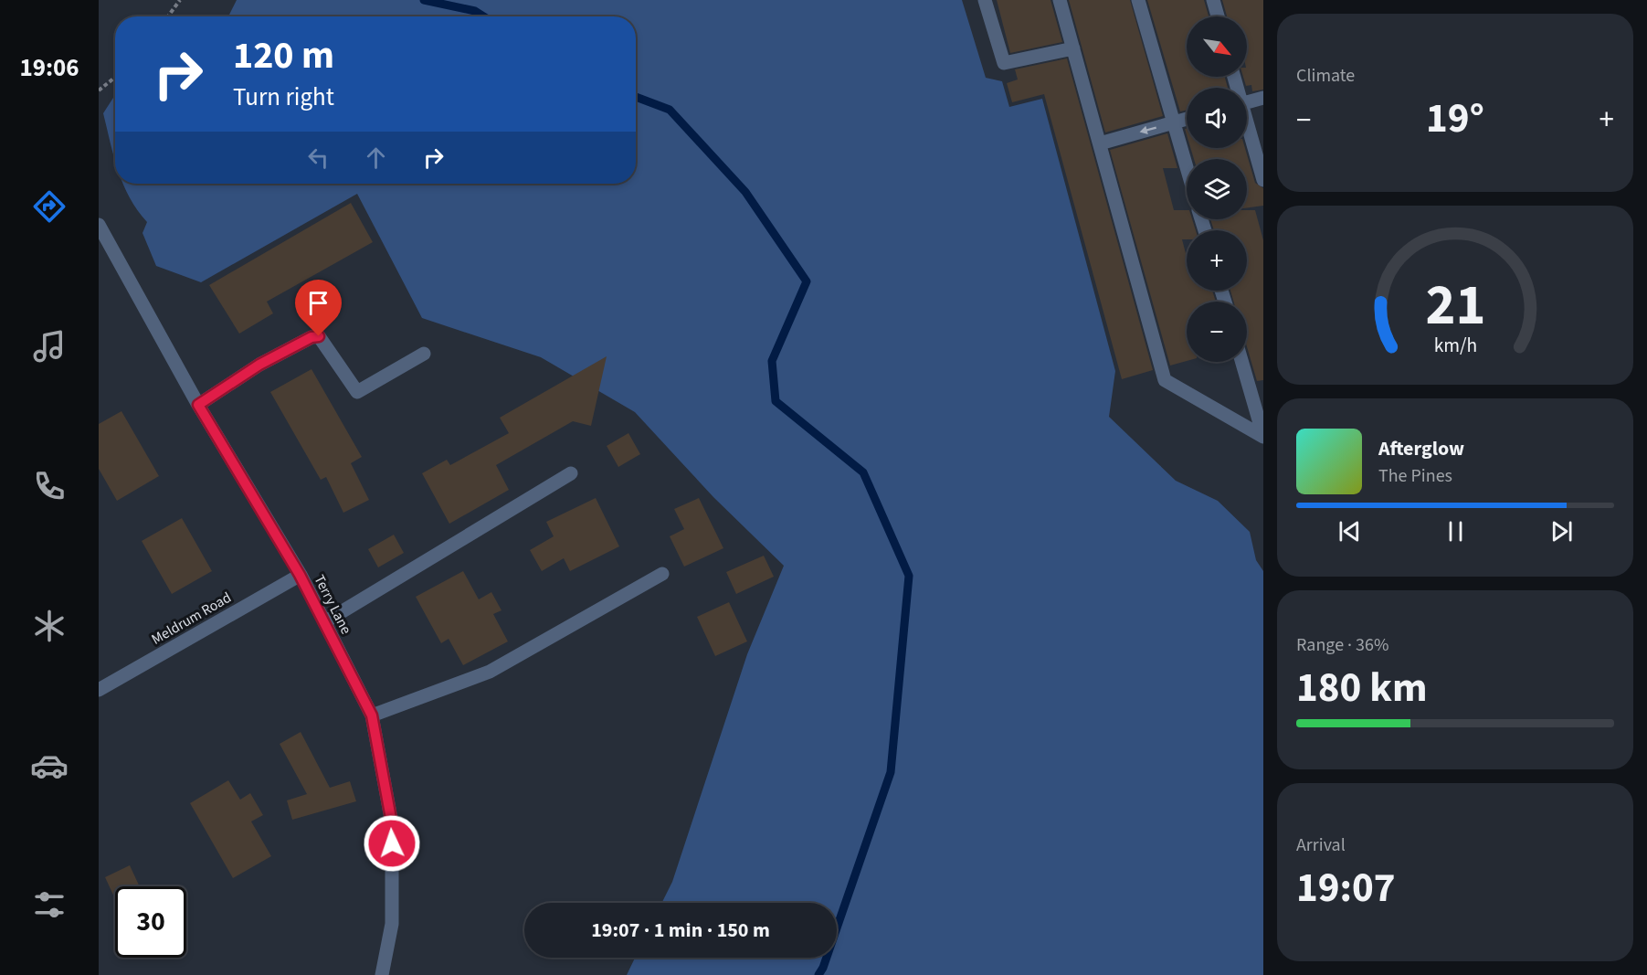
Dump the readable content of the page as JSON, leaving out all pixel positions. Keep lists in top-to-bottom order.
{
  "streets": {
    "street": ["Terry Lane", "Meldrum Road"]
  },
  "crossings": [
    ["Terry Lane", "Meldrum Road"]
  ],
  "north": "bottom right",
  "page": {
    "tabs": "19:06",
    "tile": [
      "Climate",
      ["Range · 36%", "180 km"],
      ["Arrival", "19:07"]
    ],
    "map_buttons": ["+", "−"],
    "turn": ["120 m", "Turn right"],
    "heat": ["−", "19°", "+"],
    "song": ["Afterglow", "The Pines"],
    "limit": "30",
    "trip": "19:07 · 1 min · 150 m",
    "gauge": ["21", "km/h"]
  }
}
